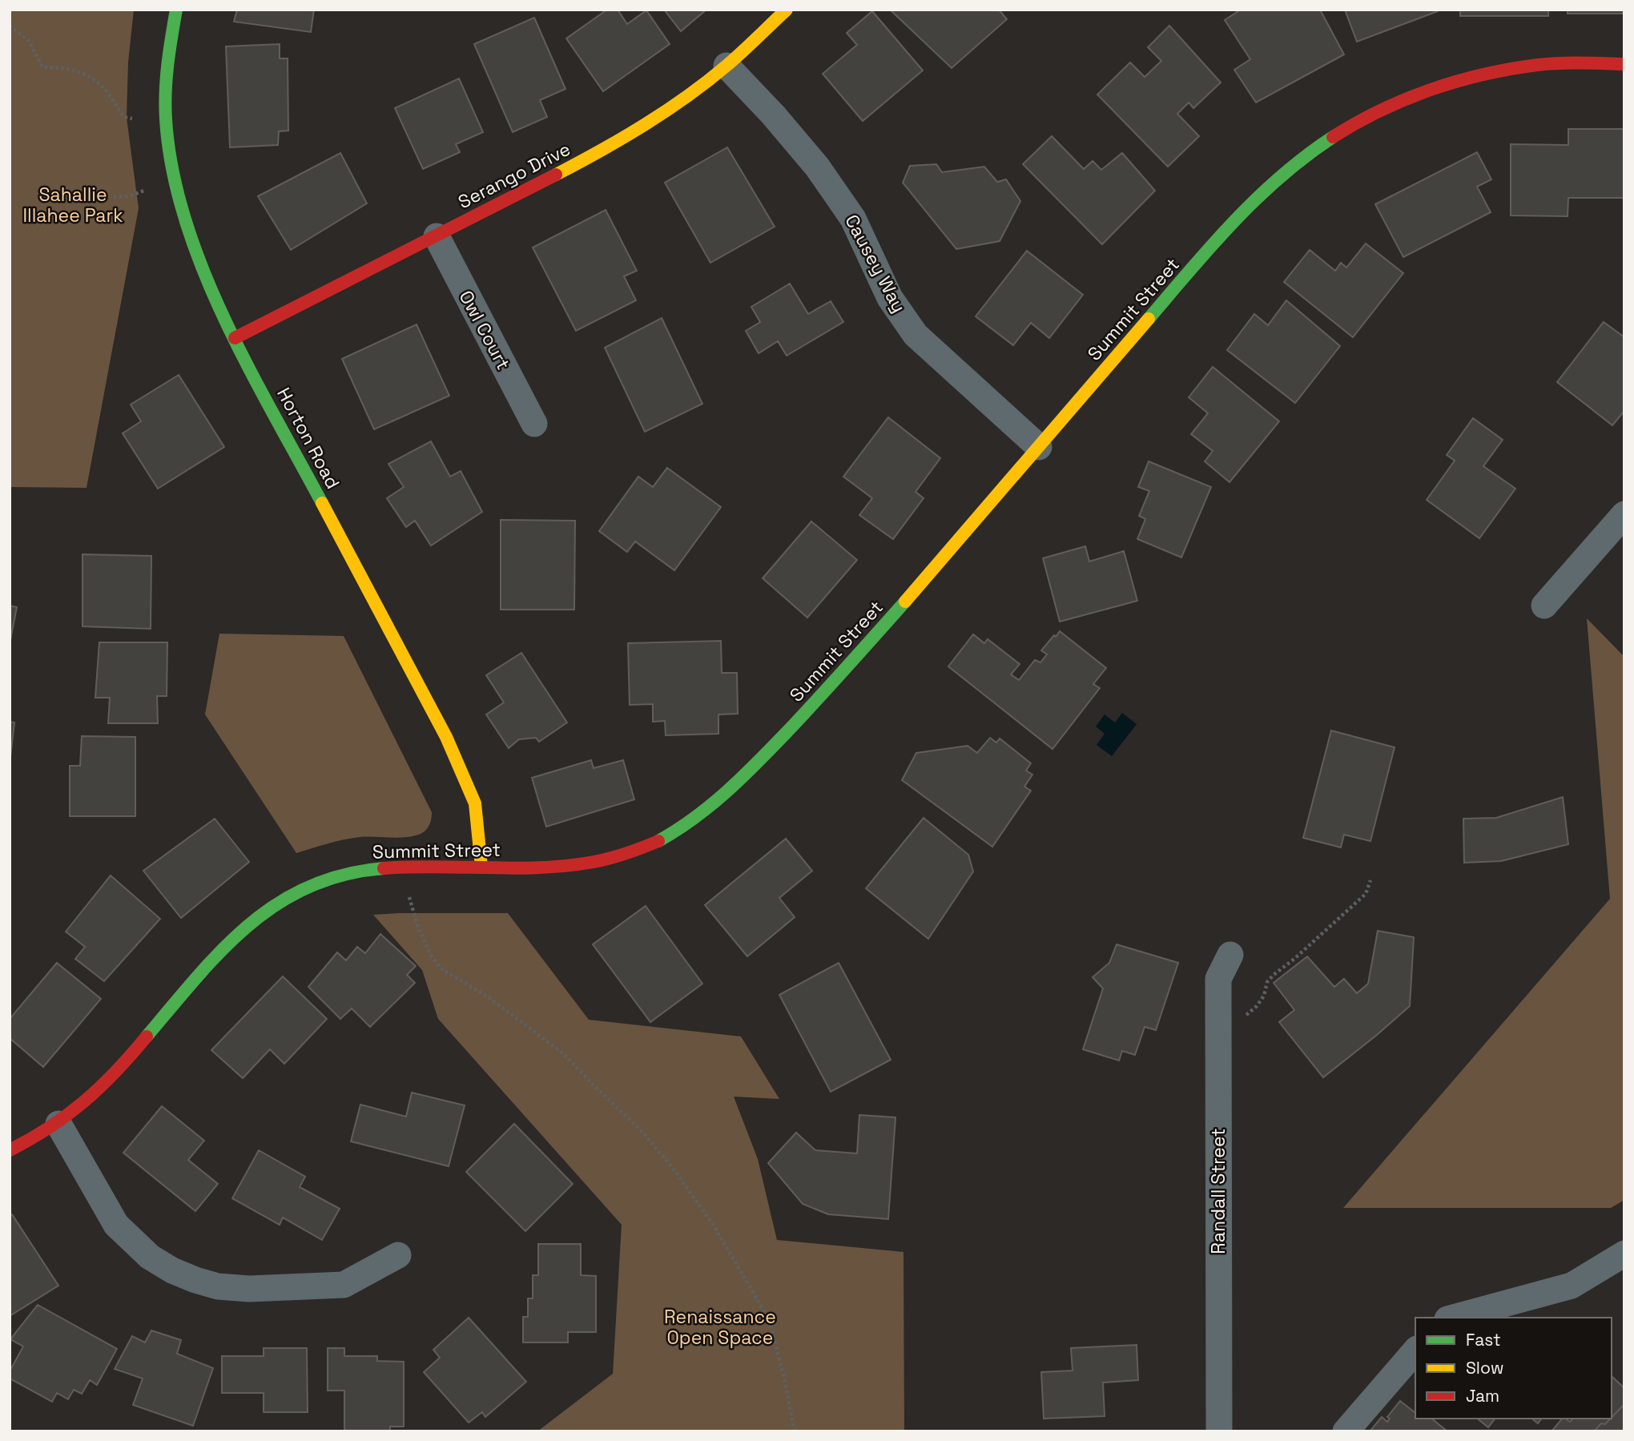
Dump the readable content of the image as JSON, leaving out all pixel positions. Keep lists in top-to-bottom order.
{
  "streets": {
    "street": [
      "Serango Drive",
      "Causey Way",
      "Summit Street",
      "Owl Court",
      "Horton Road",
      "Randall Street"
    ]
  },
  "crossings": [
    ["Serango Drive", "Causey Way"],
    ["Serango Drive", "Owl Court"],
    ["Serango Drive", "Horton Road"],
    ["Causey Way", "Summit Street"],
    ["Summit Street", "Horton Road"]
  ],
  "parks": ["Sahallie Illahee Park", "Renaissance Open Space"],
  "legend": ["Fast", "Slow", "Jam"]
}
